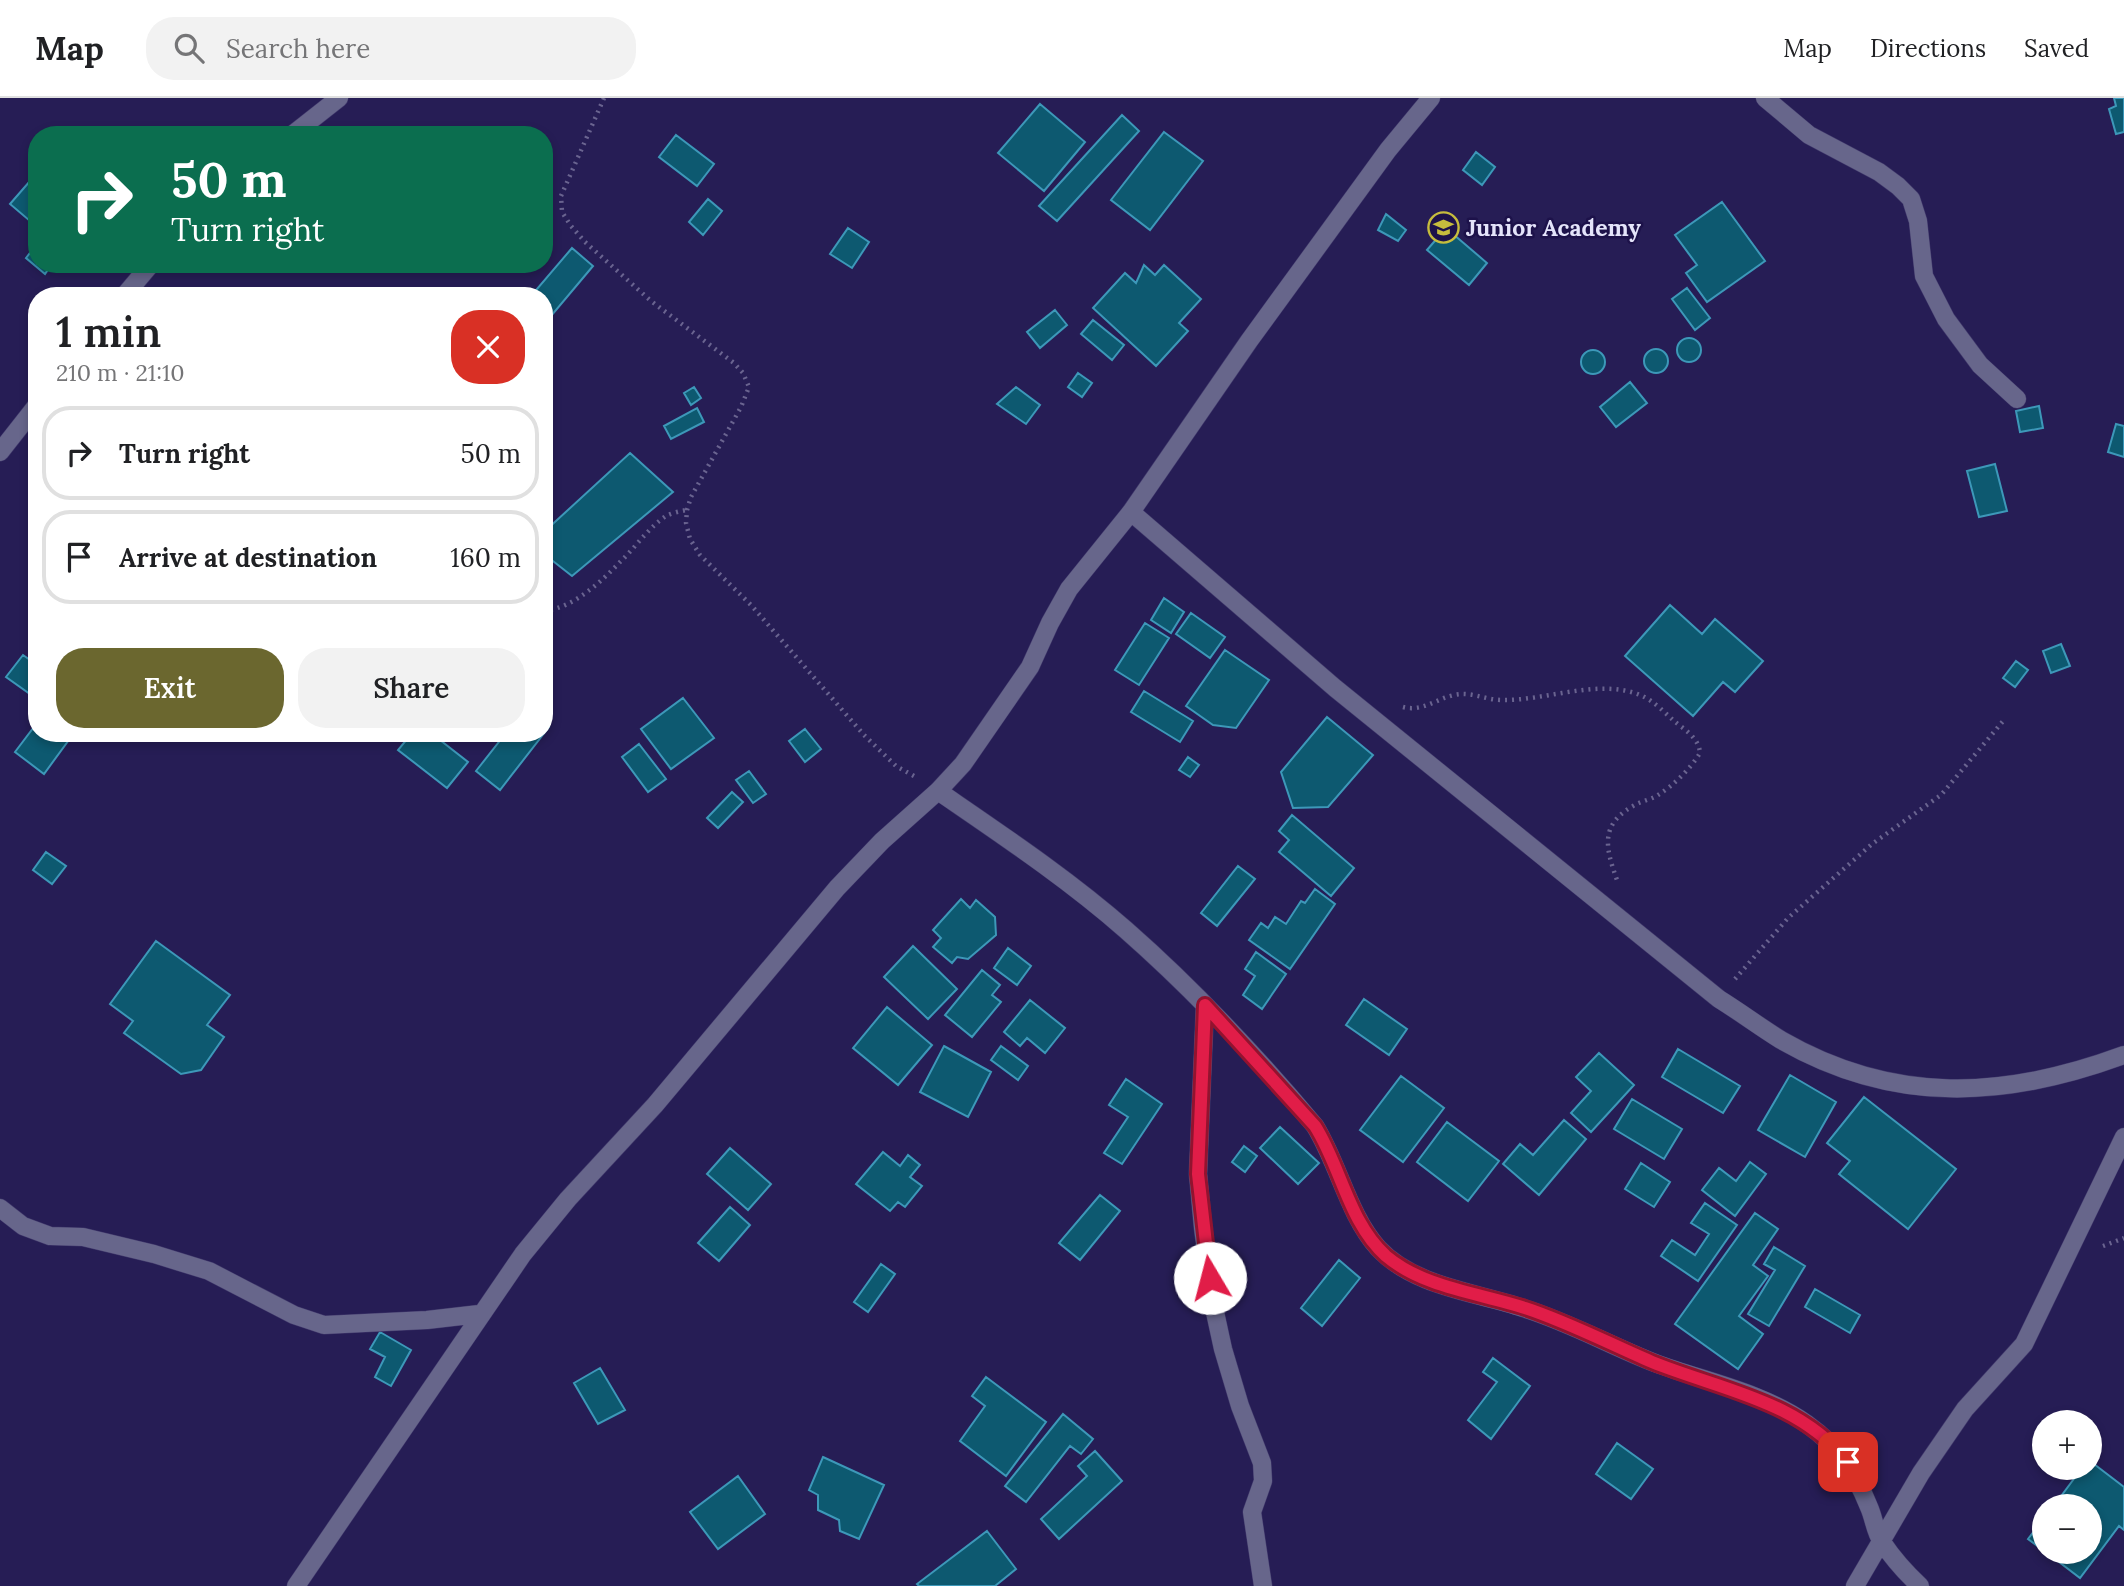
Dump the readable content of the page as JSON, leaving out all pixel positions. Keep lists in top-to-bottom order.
{
  "places": {
    "school or university": ["Junior Academy"]
  },
  "page": {
    "header": "Map",
    "search": "Search here",
    "nav": ["Map", "Directions", "Saved"],
    "turn": ["50 m", "Turn right"],
    "heading": ["1 min", "210 m · 21:10"],
    "list": [
      {
        "name": "Turn right",
        "value": "50 m"
      },
      {
        "name": "Arrive at destination",
        "value": "160 m"
      }
    ],
    "buttons": ["Exit", "Share"],
    "map_buttons": ["+", "−"]
  }
}
